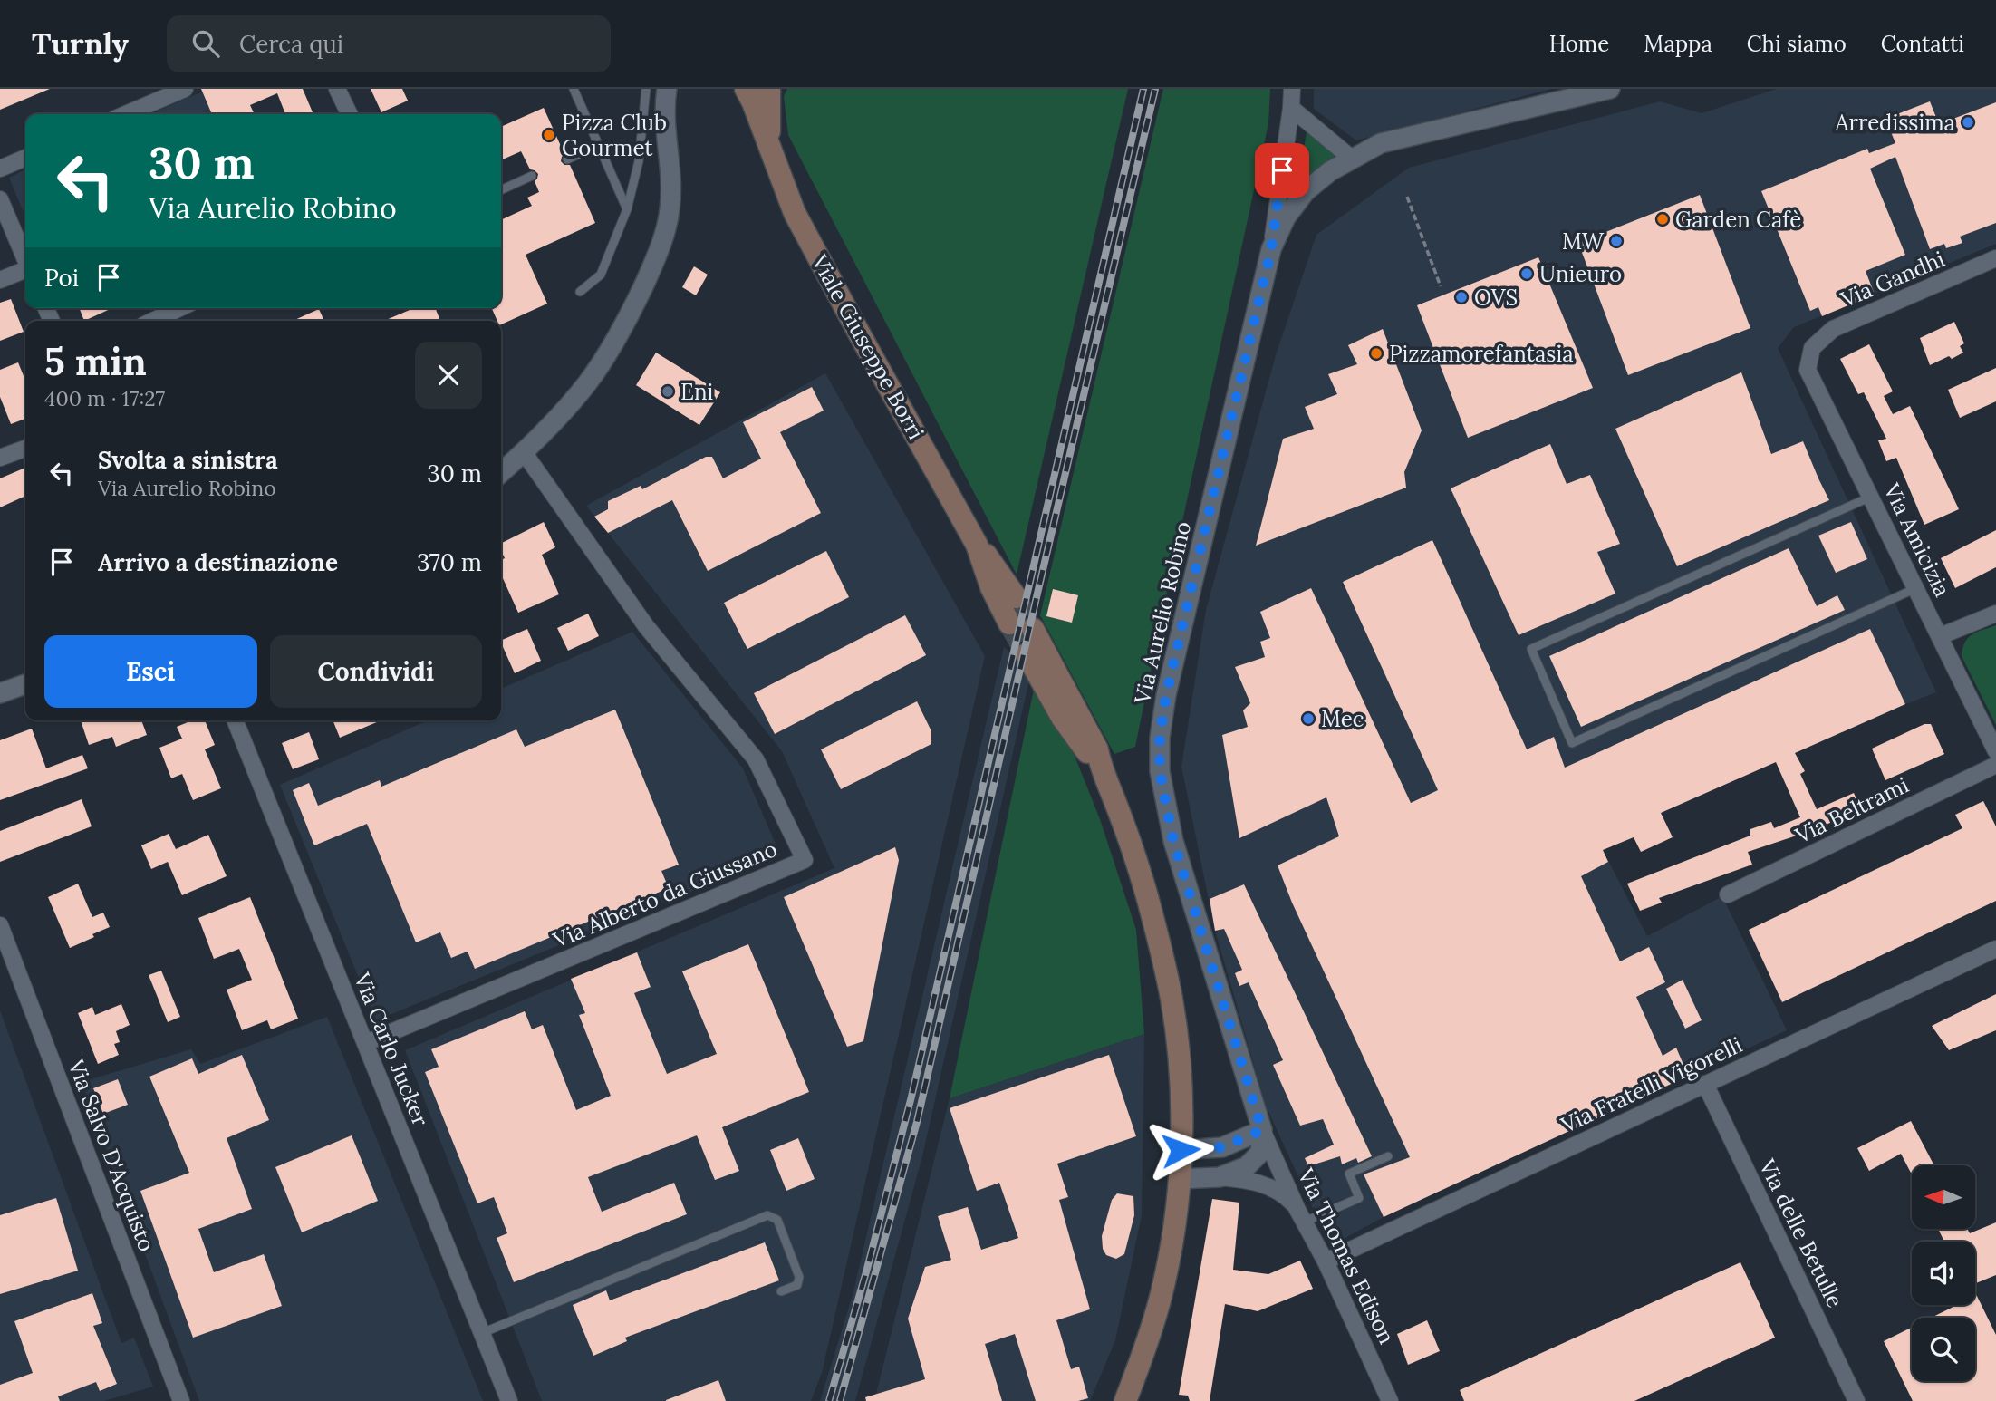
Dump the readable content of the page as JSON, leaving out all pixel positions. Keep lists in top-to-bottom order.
{
  "streets": {
    "main road": ["Viale Giuseppe Borri"],
    "street": [
      "Via Gandhi",
      "Via Amicizia",
      "Via Aurelio Robino",
      "Via Beltrami",
      "Via Alberto da Giussano",
      "Via Carlo Jucker",
      "Via Fratelli Vigorelli",
      "Via Salvo D'Acquisto",
      "Via delle Betulle",
      "Via Thomas Edison"
    ]
  },
  "crossings": [
    ["Via Gandhi", "Via Amicizia"],
    ["Via Aurelio Robino", "Via Thomas Edison"],
    ["Via Alberto da Giussano", "Via Carlo Jucker"],
    ["Via Fratelli Vigorelli", "Via delle Betulle"],
    ["Via Fratelli Vigorelli", "Via Thomas Edison"]
  ],
  "places": [
    "Arredissima",
    "Pizza Club Gourmet",
    "Garden Cafè",
    "MW",
    "Unieuro",
    "OVS",
    "Pizzamorefantasia",
    "Eni",
    "Mec"
  ],
  "north": "left",
  "page": {
    "header": "Turnly",
    "search": "Cerca qui",
    "nav": [
      "Home",
      "Mappa",
      "Chi siamo",
      "Contatti"
    ],
    "turn": ["30 m", "Via Aurelio Robino"],
    "then": "Poi",
    "heading": ["5 min", "400 m · 17:27"],
    "list": [
      {
        "name": "Svolta a sinistra",
        "note": "Via Aurelio Robino",
        "value": "30 m"
      },
      {
        "name": "Arrivo a destinazione",
        "value": "370 m"
      }
    ],
    "buttons": ["Esci", "Condividi"]
  }
}
